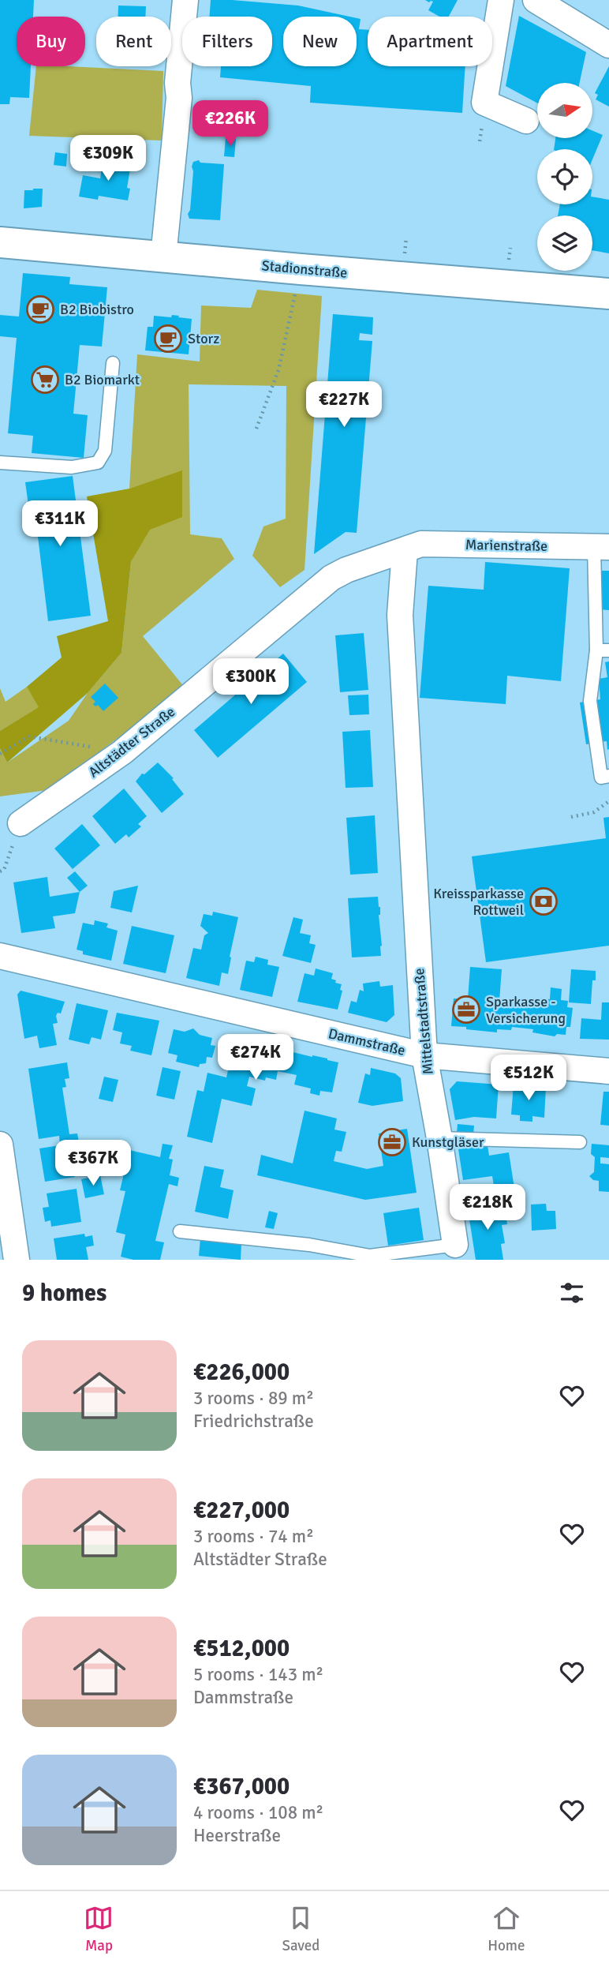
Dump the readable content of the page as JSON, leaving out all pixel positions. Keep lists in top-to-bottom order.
{
  "streets": {
    "street": [
      "Stadionstraße",
      "Marienstraße",
      "Altstädter Straße",
      "Mittelstadtstraße",
      "Dammstraße"
    ]
  },
  "crossings": [
    ["Marienstraße", "Altstädter Straße"],
    ["Marienstraße", "Mittelstadtstraße"],
    ["Altstädter Straße", "Mittelstadtstraße"],
    ["Mittelstadtstraße", "Dammstraße"]
  ],
  "places": {
    "cafe": ["B2 Biobistro", "Storz"],
    "supermarket": ["B2 Biomarkt"],
    "bank": ["Kreissparkasse Rottweil"],
    "office": ["Sparkasse - Versicherung", "Kunstgläser"]
  },
  "north": "right",
  "page": {
    "chip": [
      "Buy",
      "Rent",
      "Filters",
      "New",
      "Apartment"
    ],
    "price": [
      "€226K",
      "€309K",
      "€227K",
      "€311K",
      "€300K",
      "€274K",
      "€512K",
      "€367K",
      "€218K"
    ],
    "heading": "9 homes",
    "list": [
      {
        "name": "€226,000",
        "note": "3 rooms · 89 m² · Friedrichstraße"
      },
      {
        "name": "€227,000",
        "note": "3 rooms · 74 m² · Altstädter Straße"
      },
      {
        "name": "€512,000",
        "note": "5 rooms · 143 m² · Dammstraße"
      },
      {
        "name": "€367,000",
        "note": "4 rooms · 108 m² · Heerstraße"
      }
    ],
    "tabs": ["Map", "Saved", "Home"]
  }
}
